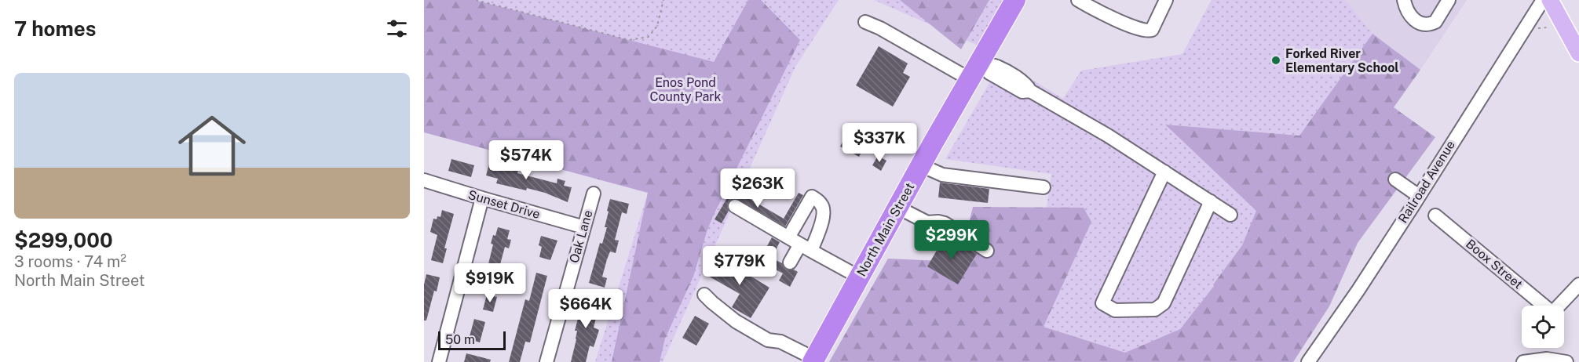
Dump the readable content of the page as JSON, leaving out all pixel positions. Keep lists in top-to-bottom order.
{
  "streets": {
    "highway": ["North Main Street"],
    "street": [
      "Railroad Avenue",
      "Sunset Drive",
      "Oak Lane",
      "Boox Street"
    ]
  },
  "crossings": [
    ["Sunset Drive", "Oak Lane"]
  ],
  "parks": ["Enos Pond County Park"],
  "places": ["Forked River Elementary School"],
  "scale_bar": "50 m",
  "page": {
    "heading": "7 homes",
    "list": [
      {
        "name": "$299,000",
        "note": "3 rooms · 74 m² · North Main Street"
      }
    ],
    "price": [
      "$337K",
      "$574K",
      "$263K",
      "$299K",
      "$779K",
      "$919K",
      "$664K"
    ],
    "scale": "50 m"
  }
}
